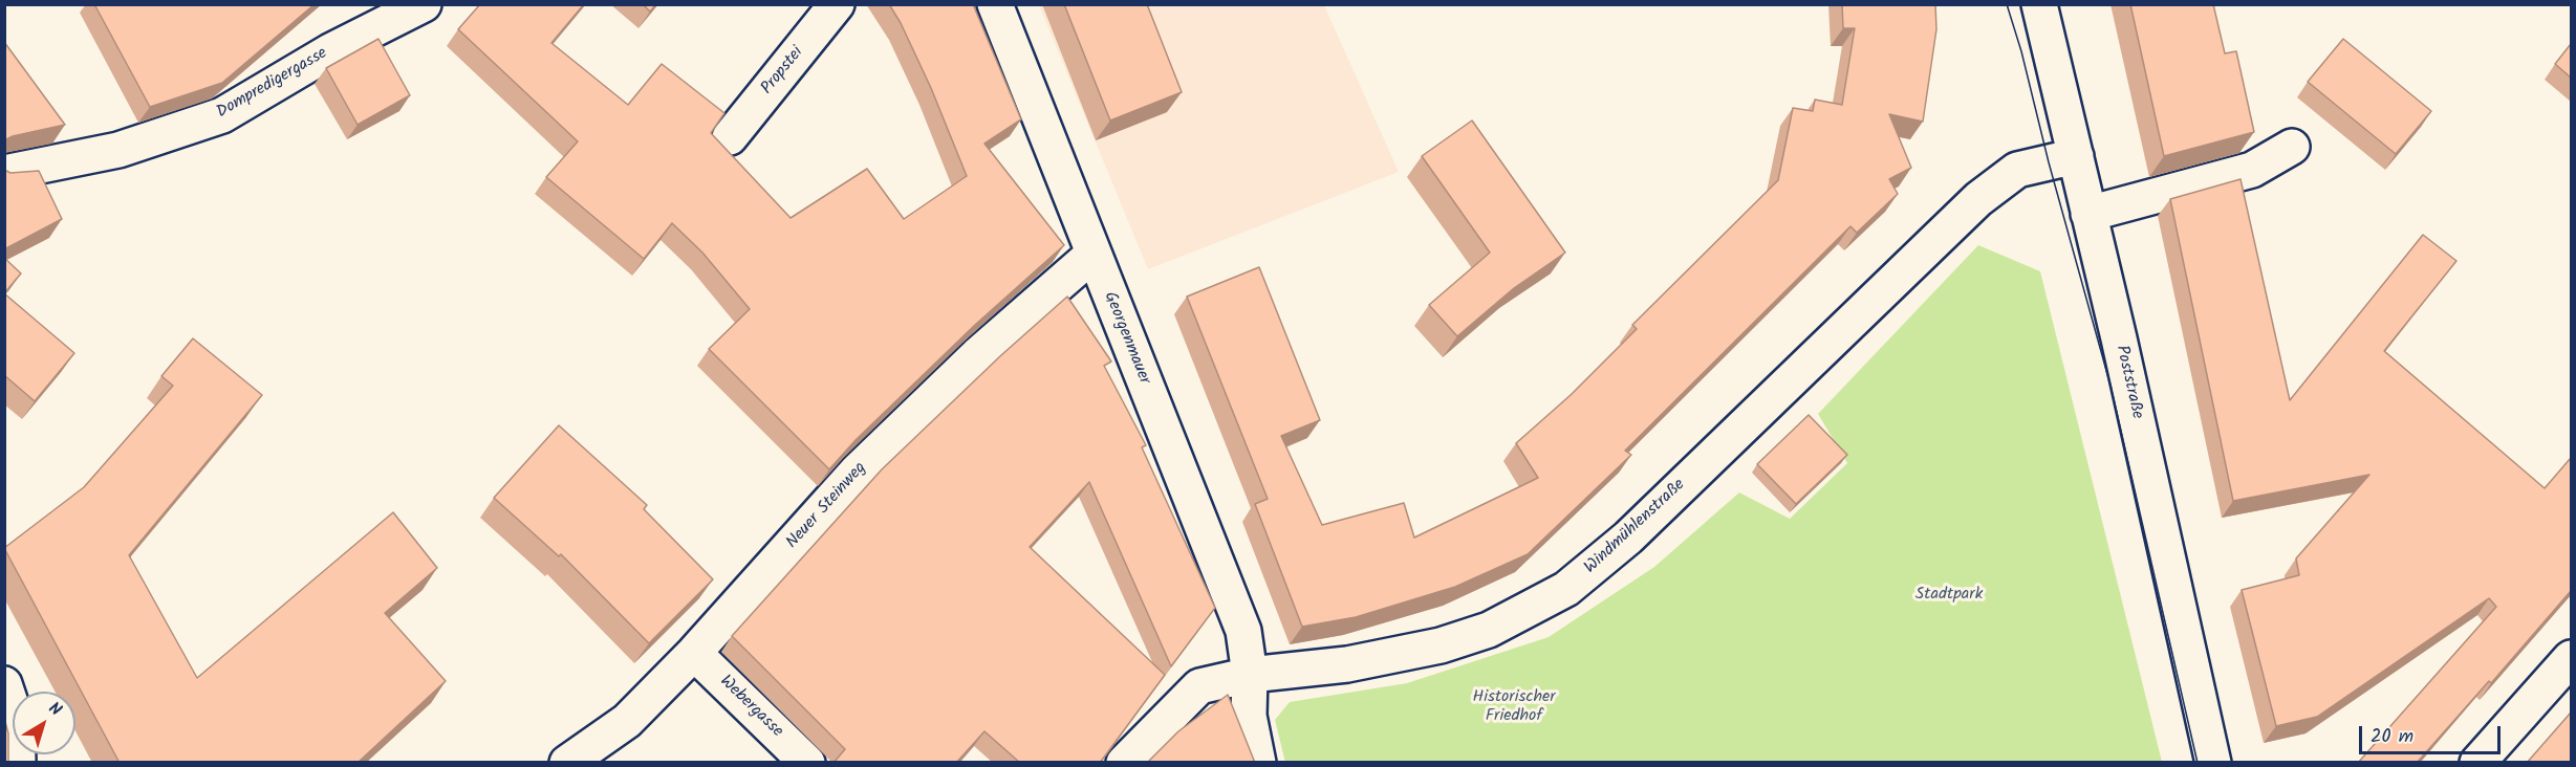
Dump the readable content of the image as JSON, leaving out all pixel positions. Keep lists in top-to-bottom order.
{
  "streets": {
    "street": [
      "Propstei",
      "Dompredigergasse",
      "Georgenmauer",
      "Poststraße",
      "Neuer Steinweg",
      "Windmühlenstraße",
      "Webergasse"
    ]
  },
  "crossings": [
    ["Georgenmauer", "Neuer Steinweg"],
    ["Georgenmauer", "Windmühlenstraße"],
    ["Poststraße", "Windmühlenstraße"],
    ["Neuer Steinweg", "Webergasse"]
  ],
  "parks": ["Stadtpark", "Historischer Friedhof"],
  "scale_bar": "20 m",
  "north": "top right"
}
